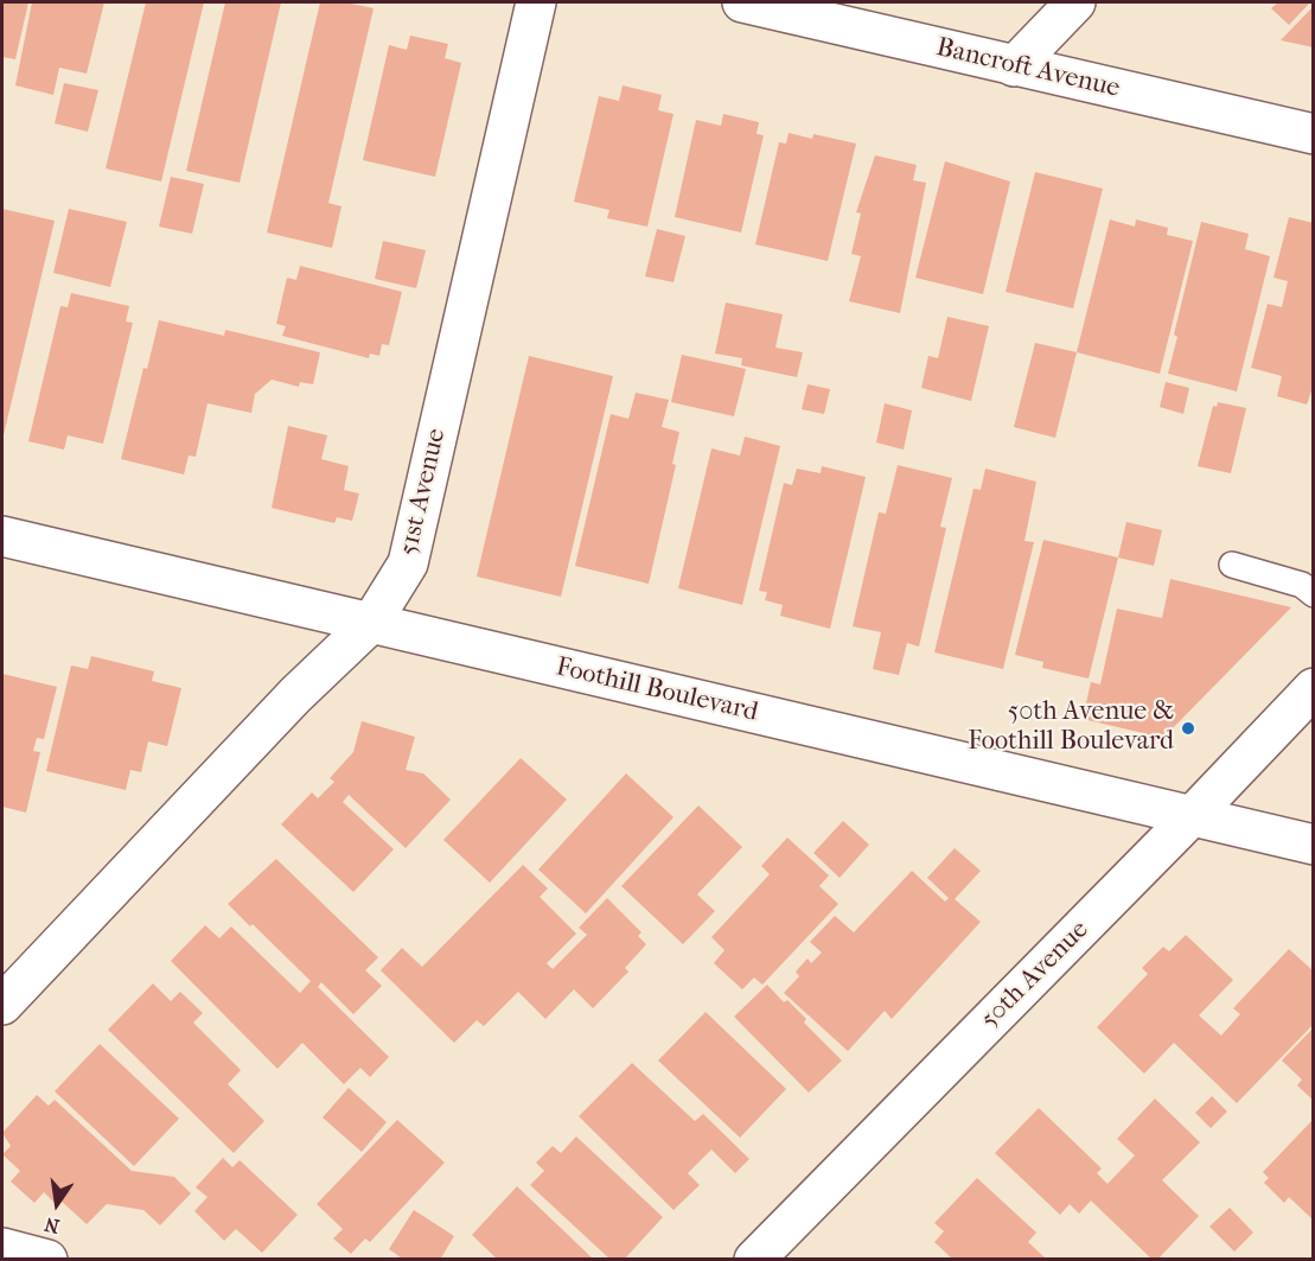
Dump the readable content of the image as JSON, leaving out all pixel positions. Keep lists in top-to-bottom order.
{
  "streets": {
    "street": [
      "Bancroft Avenue",
      "51st Avenue",
      "Foothill Boulevard",
      "50th Avenue"
    ]
  },
  "crossings": [
    ["51st Avenue", "Foothill Boulevard"],
    ["Foothill Boulevard", "50th Avenue"]
  ],
  "places": ["50th Avenue & Foothill Boulevard"],
  "north": "bottom"
}
